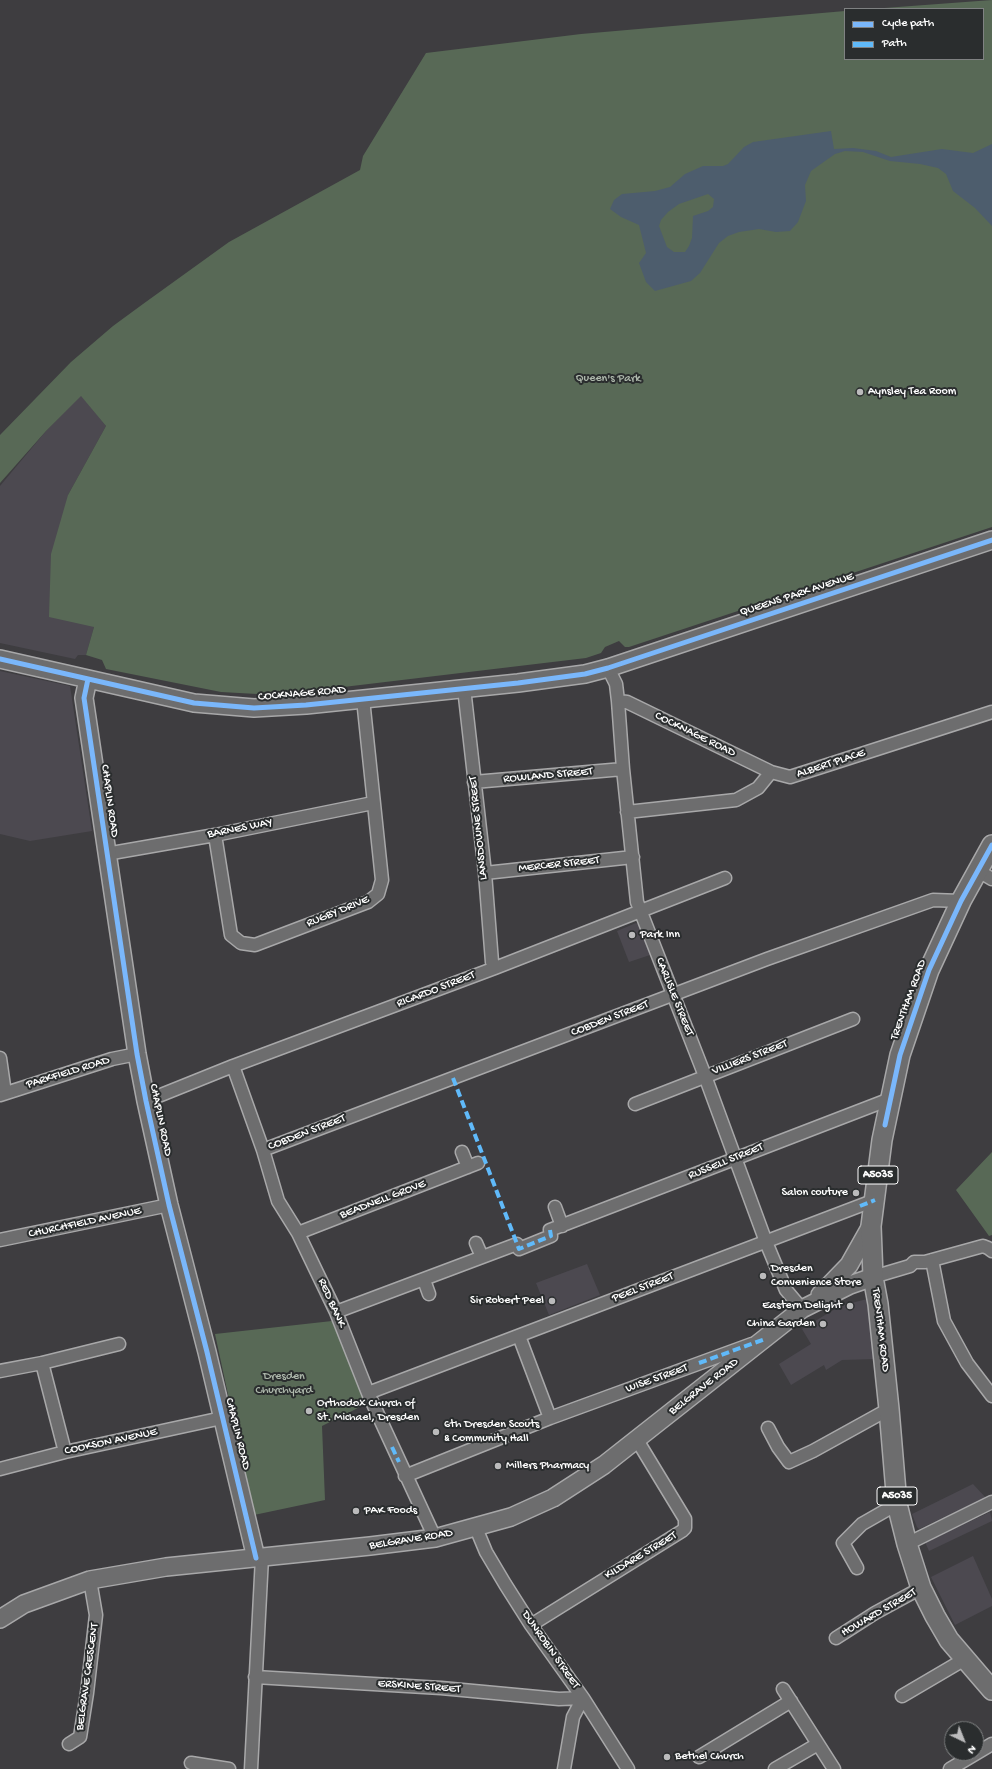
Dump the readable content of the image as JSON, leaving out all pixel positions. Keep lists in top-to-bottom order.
{
  "streets": {
    "main road": ["TRENTHAM ROAD", "A5035"],
    "street": [
      "QUEENS PARK AVENUE",
      "COCKNAGE ROAD",
      "ALBERT PLACE",
      "ROWLAND STREET",
      "CHAPLIN ROAD",
      "LANSDOWNE STREET",
      "BARNES WAY",
      "MERCER STREET",
      "RUGBY DRIVE",
      "RICARDO STREET",
      "CARLISLE STREET",
      "COBDEN STREET",
      "VILLIERS STREET",
      "PARKFIELD ROAD",
      "RUSSELL STREET",
      "BEADNELL GROVE",
      "CHURCHFIELD AVENUE",
      "PEEL STREET",
      "RED BANK",
      "WISE STREET",
      "BELGRAVE ROAD",
      "COOKSON AVENUE",
      "KILDARE STREET",
      "HOWARD STREET",
      "DUNROBIN STREET",
      "BELGRAVE CRESCENT",
      "ERSKINE STREET"
    ]
  },
  "crossings": [
    ["QUEENS PARK AVENUE", "COCKNAGE ROAD"],
    ["QUEENS PARK AVENUE", "CARLISLE STREET"],
    ["COCKNAGE ROAD", "ALBERT PLACE"],
    ["COCKNAGE ROAD", "CHAPLIN ROAD"],
    ["COCKNAGE ROAD", "LANSDOWNE STREET"],
    ["COCKNAGE ROAD", "RUGBY DRIVE"],
    ["COCKNAGE ROAD", "CARLISLE STREET"],
    ["ROWLAND STREET", "LANSDOWNE STREET"],
    ["ROWLAND STREET", "CARLISLE STREET"],
    ["CHAPLIN ROAD", "BARNES WAY"],
    ["CHAPLIN ROAD", "RICARDO STREET"],
    ["CHAPLIN ROAD", "PARKFIELD ROAD"],
    ["CHAPLIN ROAD", "CHURCHFIELD AVENUE"],
    ["CHAPLIN ROAD", "BELGRAVE ROAD"],
    ["CHAPLIN ROAD", "COOKSON AVENUE"],
    ["CHAPLIN ROAD", "ERSKINE STREET"],
    ["LANSDOWNE STREET", "MERCER STREET"],
    ["LANSDOWNE STREET", "RICARDO STREET"],
    ["BARNES WAY", "RUGBY DRIVE"],
    ["MERCER STREET", "CARLISLE STREET"],
    ["RICARDO STREET", "CARLISLE STREET"],
    ["RICARDO STREET", "RED BANK"],
    ["CARLISLE STREET", "COBDEN STREET"],
    ["CARLISLE STREET", "VILLIERS STREET"],
    ["CARLISLE STREET", "RUSSELL STREET"],
    ["CARLISLE STREET", "PEEL STREET"],
    ["CARLISLE STREET", "BELGRAVE ROAD"],
    ["TRENTHAM ROAD", "COBDEN STREET"],
    ["TRENTHAM ROAD", "RUSSELL STREET"],
    ["TRENTHAM ROAD", "PEEL STREET"],
    ["TRENTHAM ROAD", "BELGRAVE ROAD"],
    ["TRENTHAM ROAD", "HOWARD STREET"],
    ["COBDEN STREET", "RED BANK"],
    ["BEADNELL GROVE", "RED BANK"],
    ["PEEL STREET", "RED BANK"],
    ["RED BANK", "WISE STREET"],
    ["RED BANK", "BELGRAVE ROAD"],
    ["WISE STREET", "BELGRAVE ROAD"],
    ["BELGRAVE ROAD", "KILDARE STREET"],
    ["BELGRAVE ROAD", "DUNROBIN STREET"],
    ["BELGRAVE ROAD", "BELGRAVE CRESCENT"],
    ["KILDARE STREET", "DUNROBIN STREET"],
    ["DUNROBIN STREET", "ERSKINE STREET"]
  ],
  "parks": ["Queen's Park", "Dresden Churchyard"],
  "places": [
    "Aynsley Tea Room",
    "Park Inn",
    "Salon couture",
    "Dresden Convenience Store",
    "Sir Robert Peel",
    "Eastern Delight",
    "China Garden",
    "Orthodox Church of St. Michael, Dresden",
    "6th Dresden Scouts & Community Hall",
    "Millers Pharmacy",
    "PAK Foods",
    "Bethel Church"
  ],
  "legend": ["Cycle path", "Path"],
  "north": "bottom right"
}
